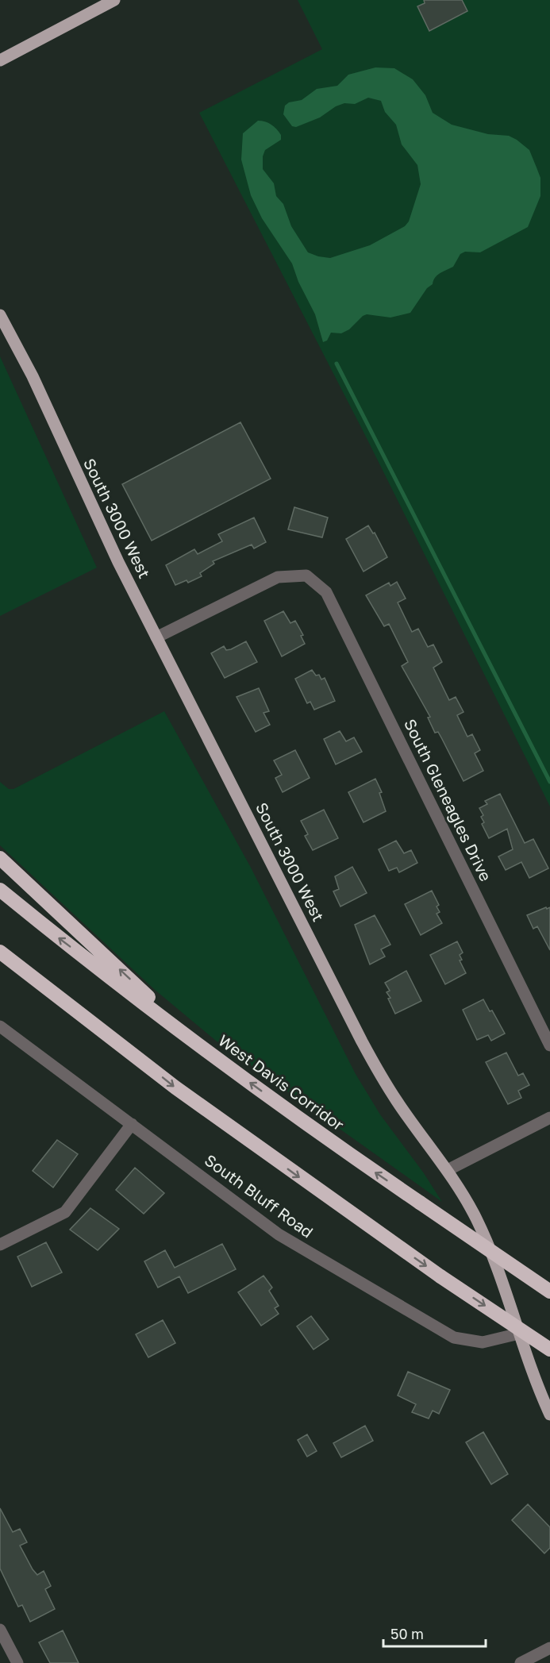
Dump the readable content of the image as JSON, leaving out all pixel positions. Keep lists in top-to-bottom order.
{
  "streets": {
    "highway": ["West Davis Corridor"],
    "main road": ["South 3000 West"],
    "street": ["South Gleneagles Drive", "South Bluff Road"]
  },
  "crossings": [
    ["South 3000 West", "South Gleneagles Drive"],
    ["South 3000 West", "South Bluff Road"]
  ],
  "scale_bar": "50 m"
}
